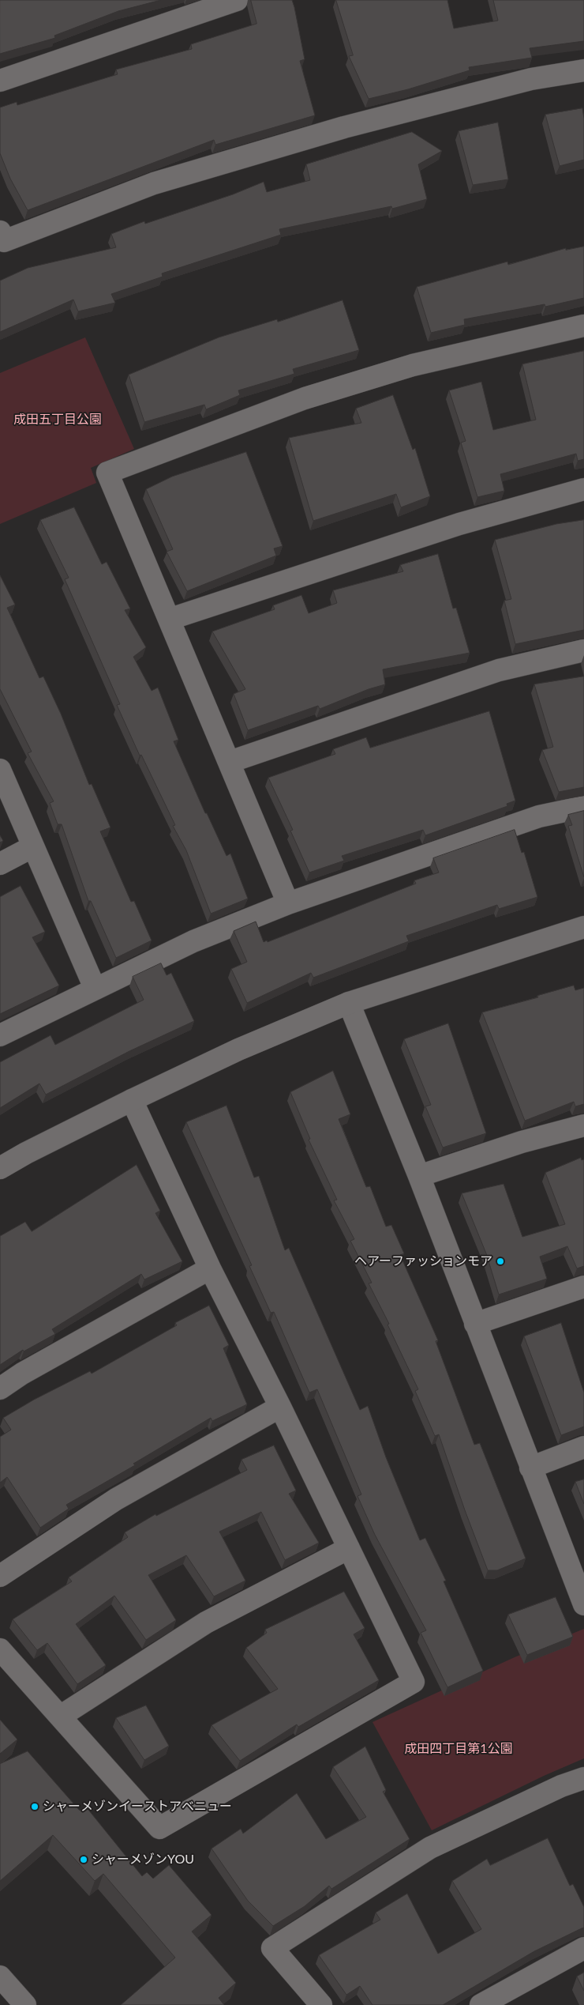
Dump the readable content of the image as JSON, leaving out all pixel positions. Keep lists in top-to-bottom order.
{
  "parks": ["成田五丁目公園", "成田四丁目第1公園"],
  "places": ["ヘアーファッションモア", "シャーメゾンイーストアベニュー", "シャーメゾンYOU"]
}
